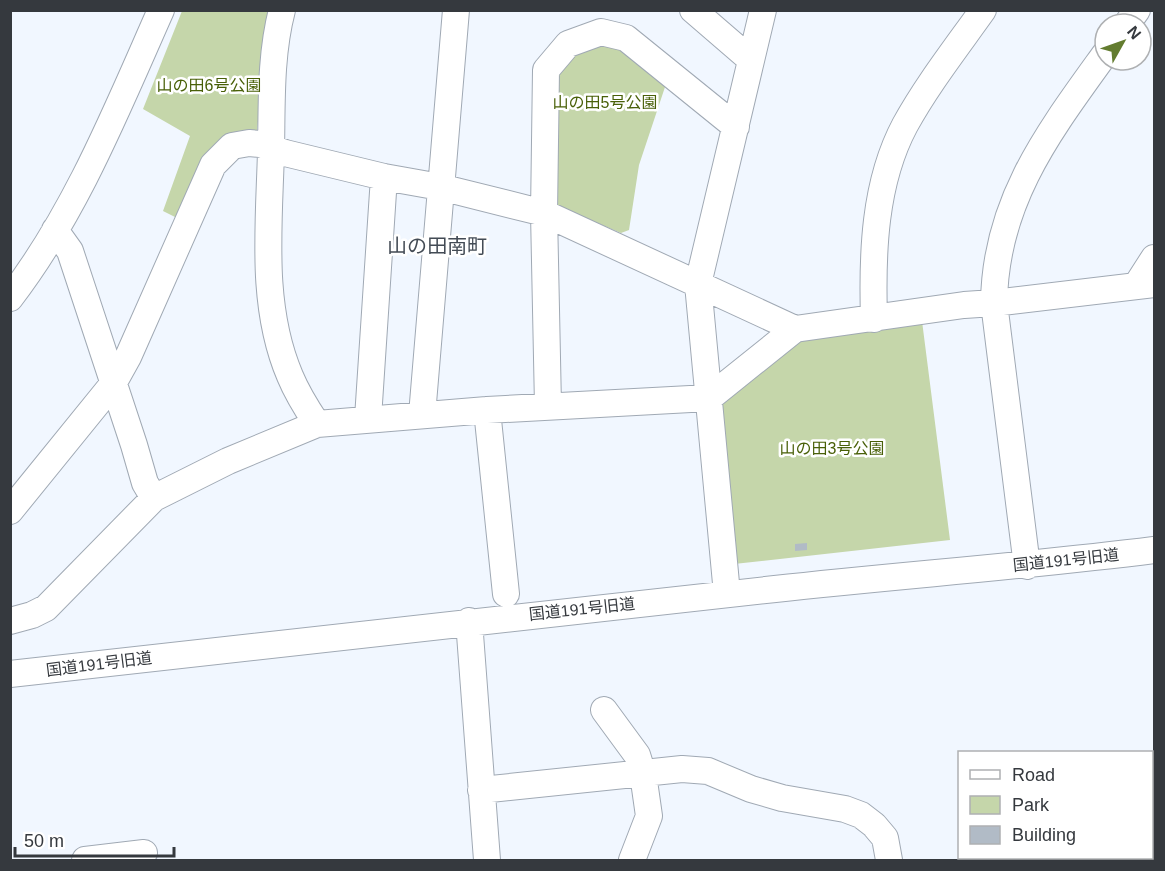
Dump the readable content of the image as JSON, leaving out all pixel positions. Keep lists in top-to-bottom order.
{
  "streets": {
    "street": ["国道191号旧道"]
  },
  "districts": ["山の田南町"],
  "parks": ["山の田6号公園", "山の田5号公園", "山の田3号公園"],
  "legend": ["Road", "Park", "Building"],
  "scale_bar": "50 m",
  "north": "top right"
}
